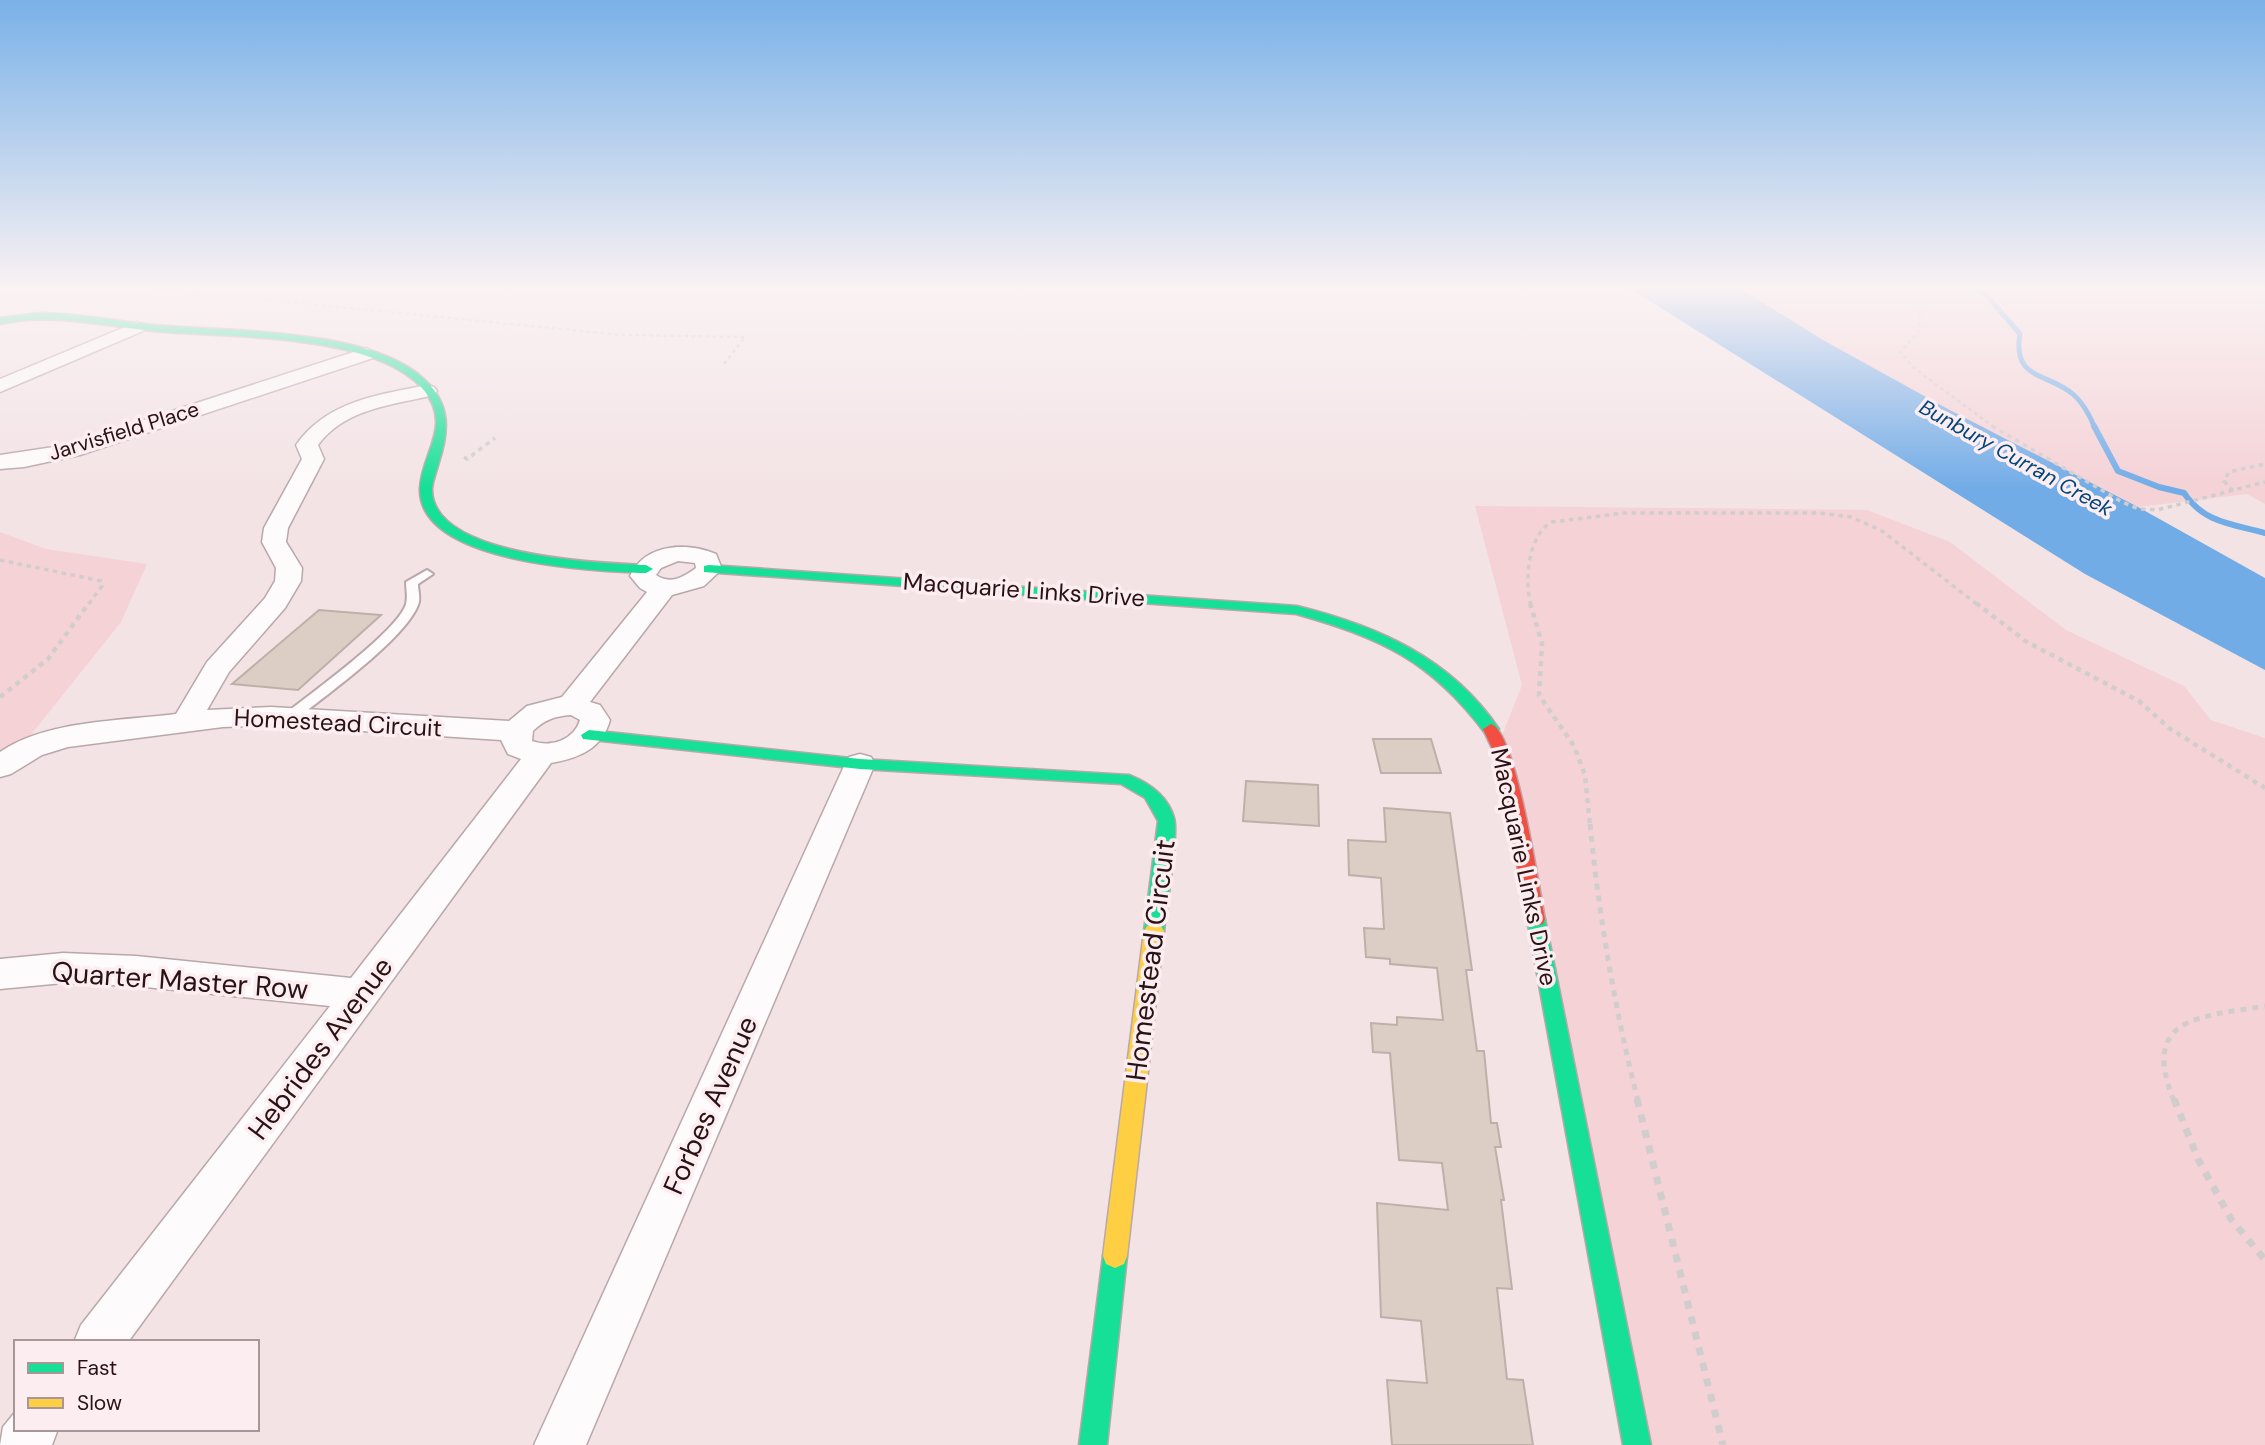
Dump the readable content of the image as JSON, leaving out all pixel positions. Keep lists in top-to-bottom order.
{
  "streets": {
    "street": [
      "Jarvisfield Place",
      "Macquarie Links Drive",
      "Homestead Circuit",
      "Quarter Master Row",
      "Hebrides Avenue",
      "Forbes Avenue"
    ]
  },
  "crossings": [
    ["Homestead Circuit", "Hebrides Avenue"],
    ["Homestead Circuit", "Forbes Avenue"],
    ["Quarter Master Row", "Hebrides Avenue"]
  ],
  "water": ["Bunbury Curran Creek"],
  "legend": ["Fast", "Slow"]
}
